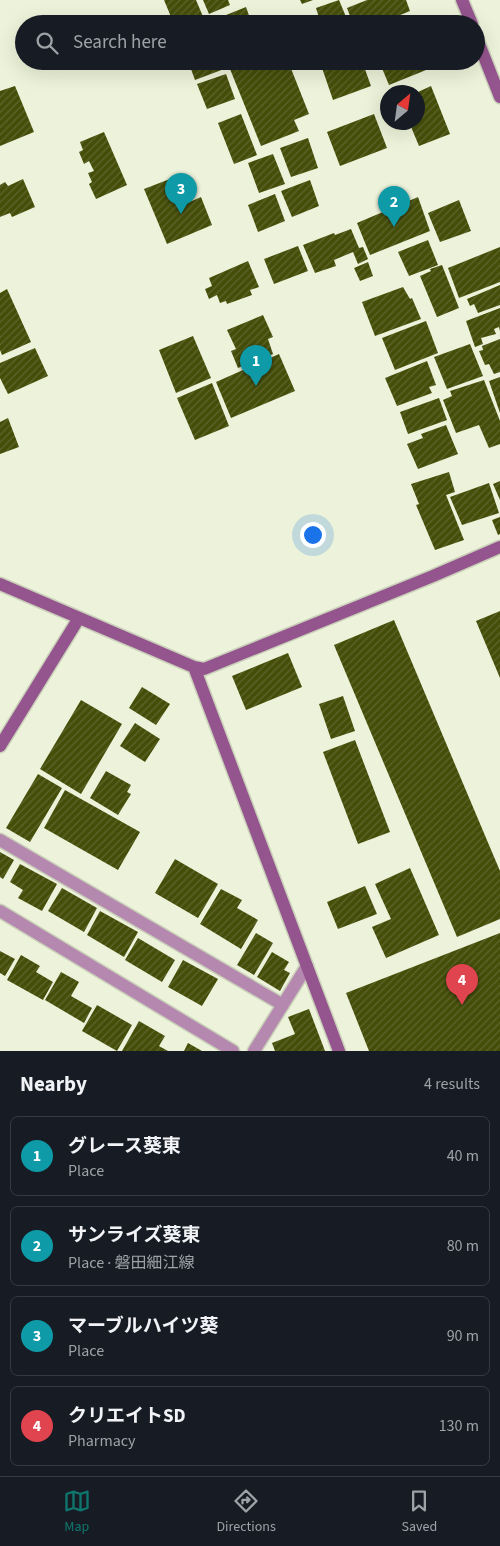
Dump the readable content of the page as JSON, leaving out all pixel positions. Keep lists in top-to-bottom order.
{
  "north": "top right",
  "page": {
    "search": "Search here",
    "pins": [
      "3",
      "2",
      "1",
      "4"
    ],
    "heading": ["Nearby", "4 results"],
    "list": [
      {
        "mark": "1",
        "name": "グレース葵東",
        "note": "Place",
        "value": "40 m"
      },
      {
        "mark": "2",
        "name": "サンライズ葵東",
        "note": "Place · 磐田細江線",
        "value": "80 m"
      },
      {
        "mark": "3",
        "name": "マーブルハイツ葵",
        "note": "Place",
        "value": "90 m"
      },
      {
        "mark": "4",
        "name": "クリエイトSD",
        "note": "Pharmacy",
        "value": "130 m"
      }
    ],
    "nav": ["Map", "Directions", "Saved"]
  }
}
